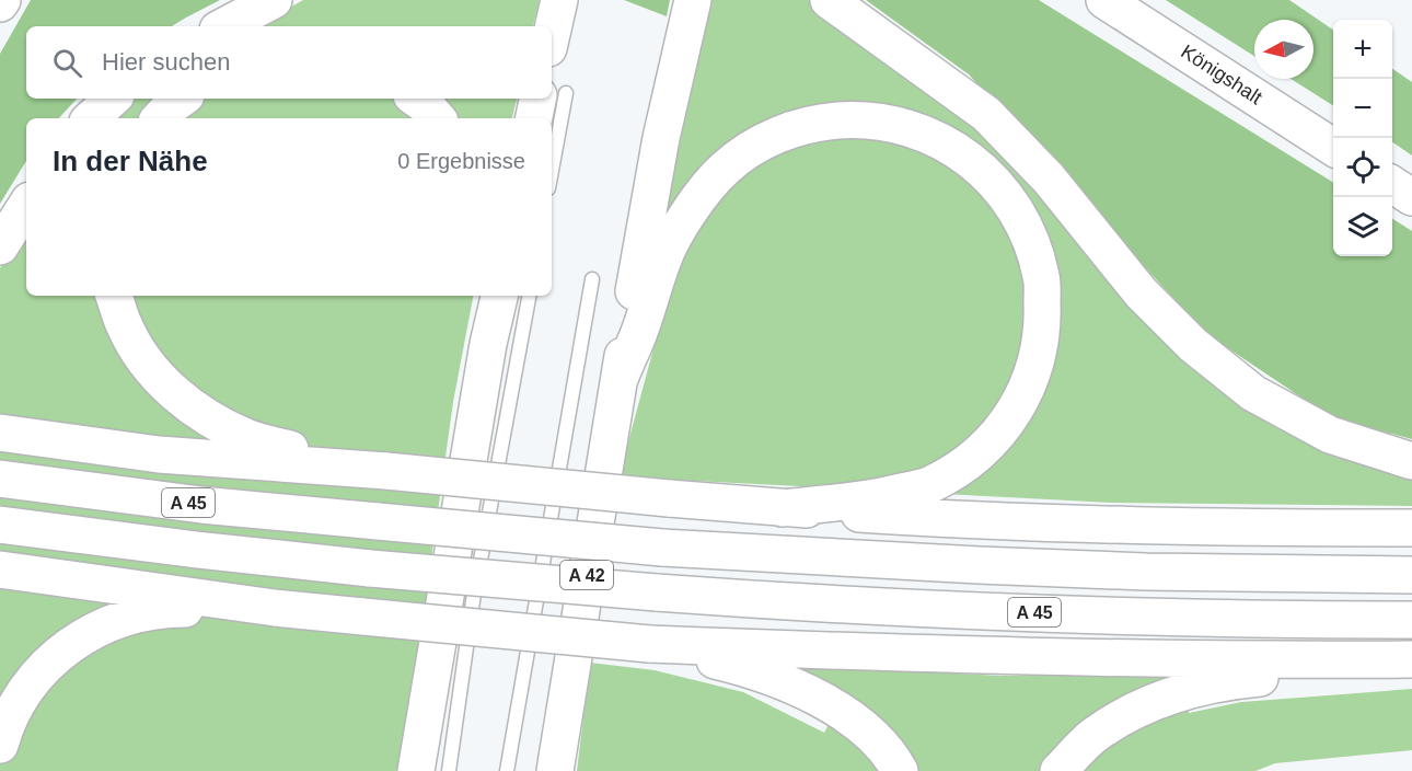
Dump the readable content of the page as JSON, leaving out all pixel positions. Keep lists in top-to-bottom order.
{
  "streets": {
    "main road": ["Königshalt", "A 45", "A 42"]
  },
  "north": "left",
  "page": {
    "map_buttons": ["+", "−"],
    "search": "Hier suchen",
    "heading": ["In der Nähe", "0 Ergebnisse"]
  }
}
